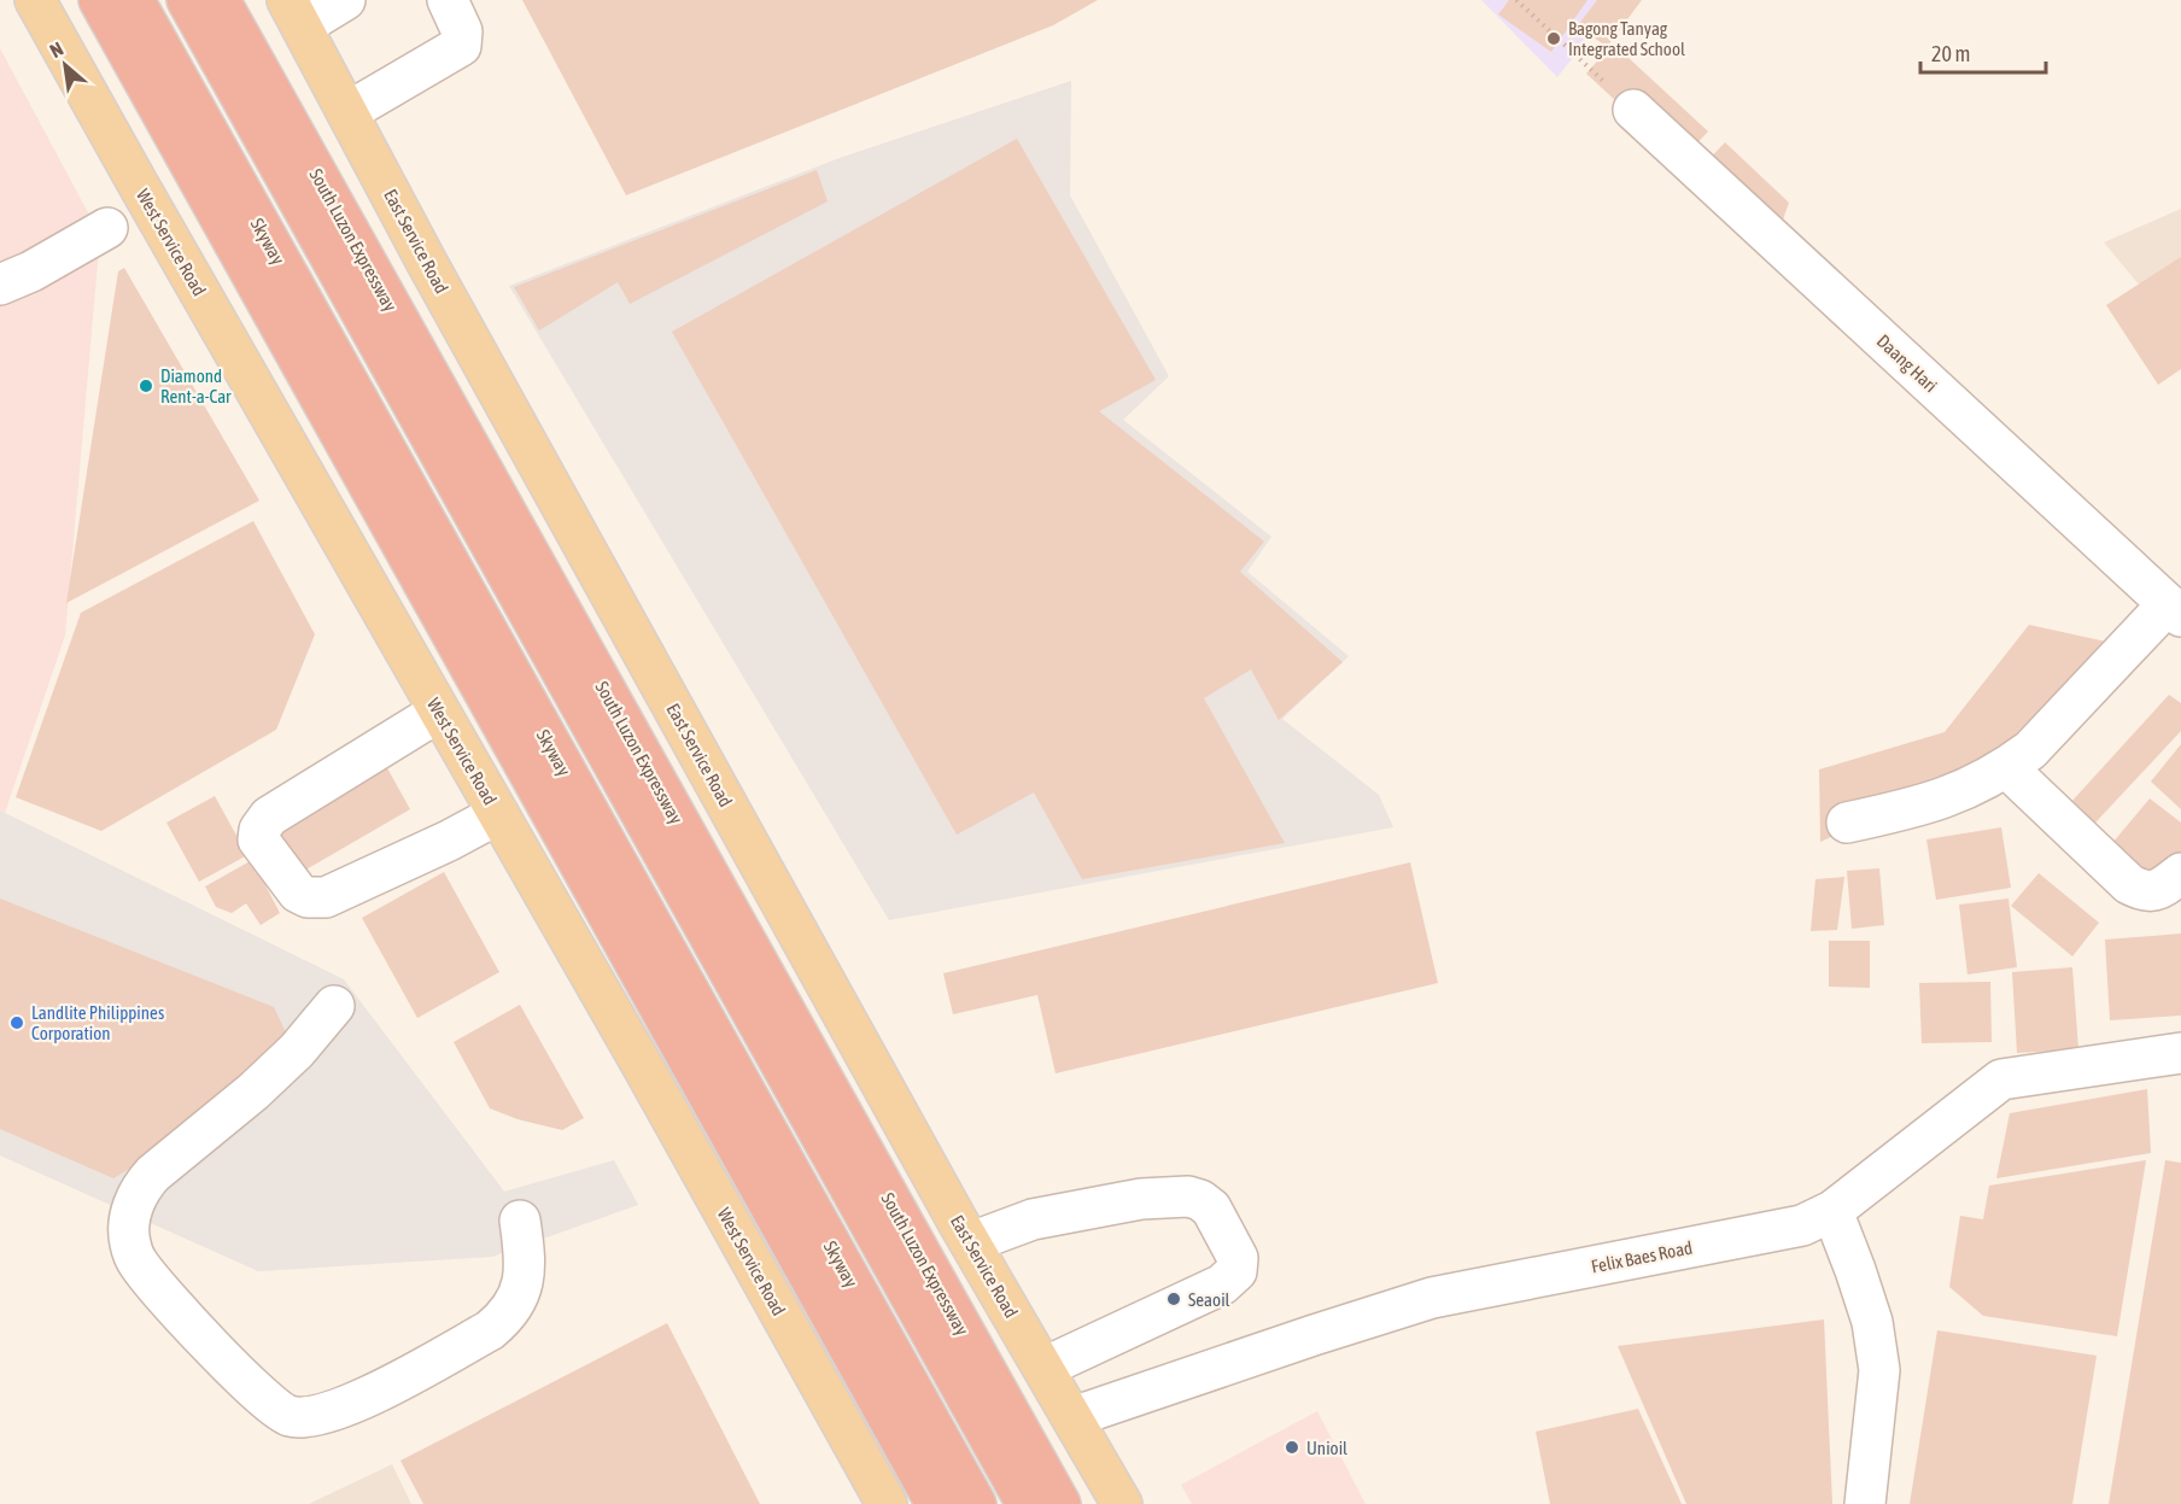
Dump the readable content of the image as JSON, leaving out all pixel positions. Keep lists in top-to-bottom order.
{
  "streets": {
    "highway": ["South Luzon Expressway", "Skyway"],
    "main road": ["East Service Road", "West Service Road"],
    "street": ["Daang Hari", "Felix Baes Road"]
  },
  "crossings": [
    ["East Service Road", "Felix Baes Road"]
  ],
  "places": [
    "Bagong Tanyag Integrated School",
    "Diamond Rent-a-Car",
    "Landlite Philippines Corporation",
    "Seaoil",
    "Unioil"
  ],
  "scale_bar": "20 m",
  "north": "top left"
}
